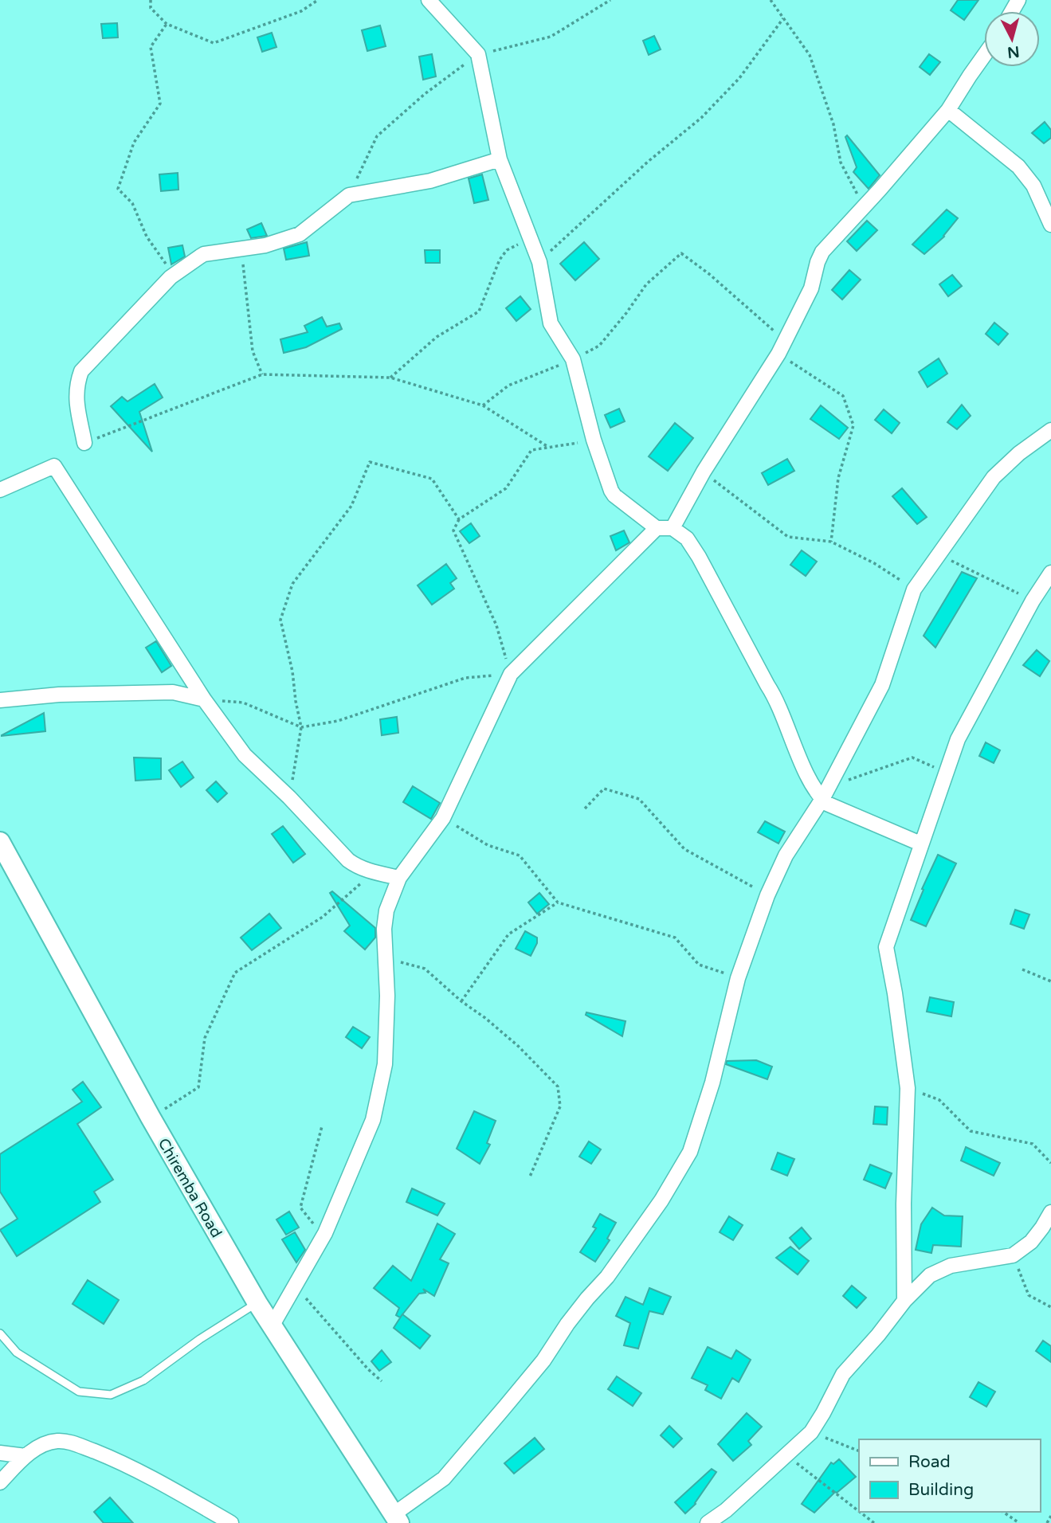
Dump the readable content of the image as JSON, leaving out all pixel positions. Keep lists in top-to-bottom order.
{
  "streets": {
    "main road": ["Chiremba Road"]
  },
  "legend": ["Road", "Building"],
  "north": "bottom"
}
